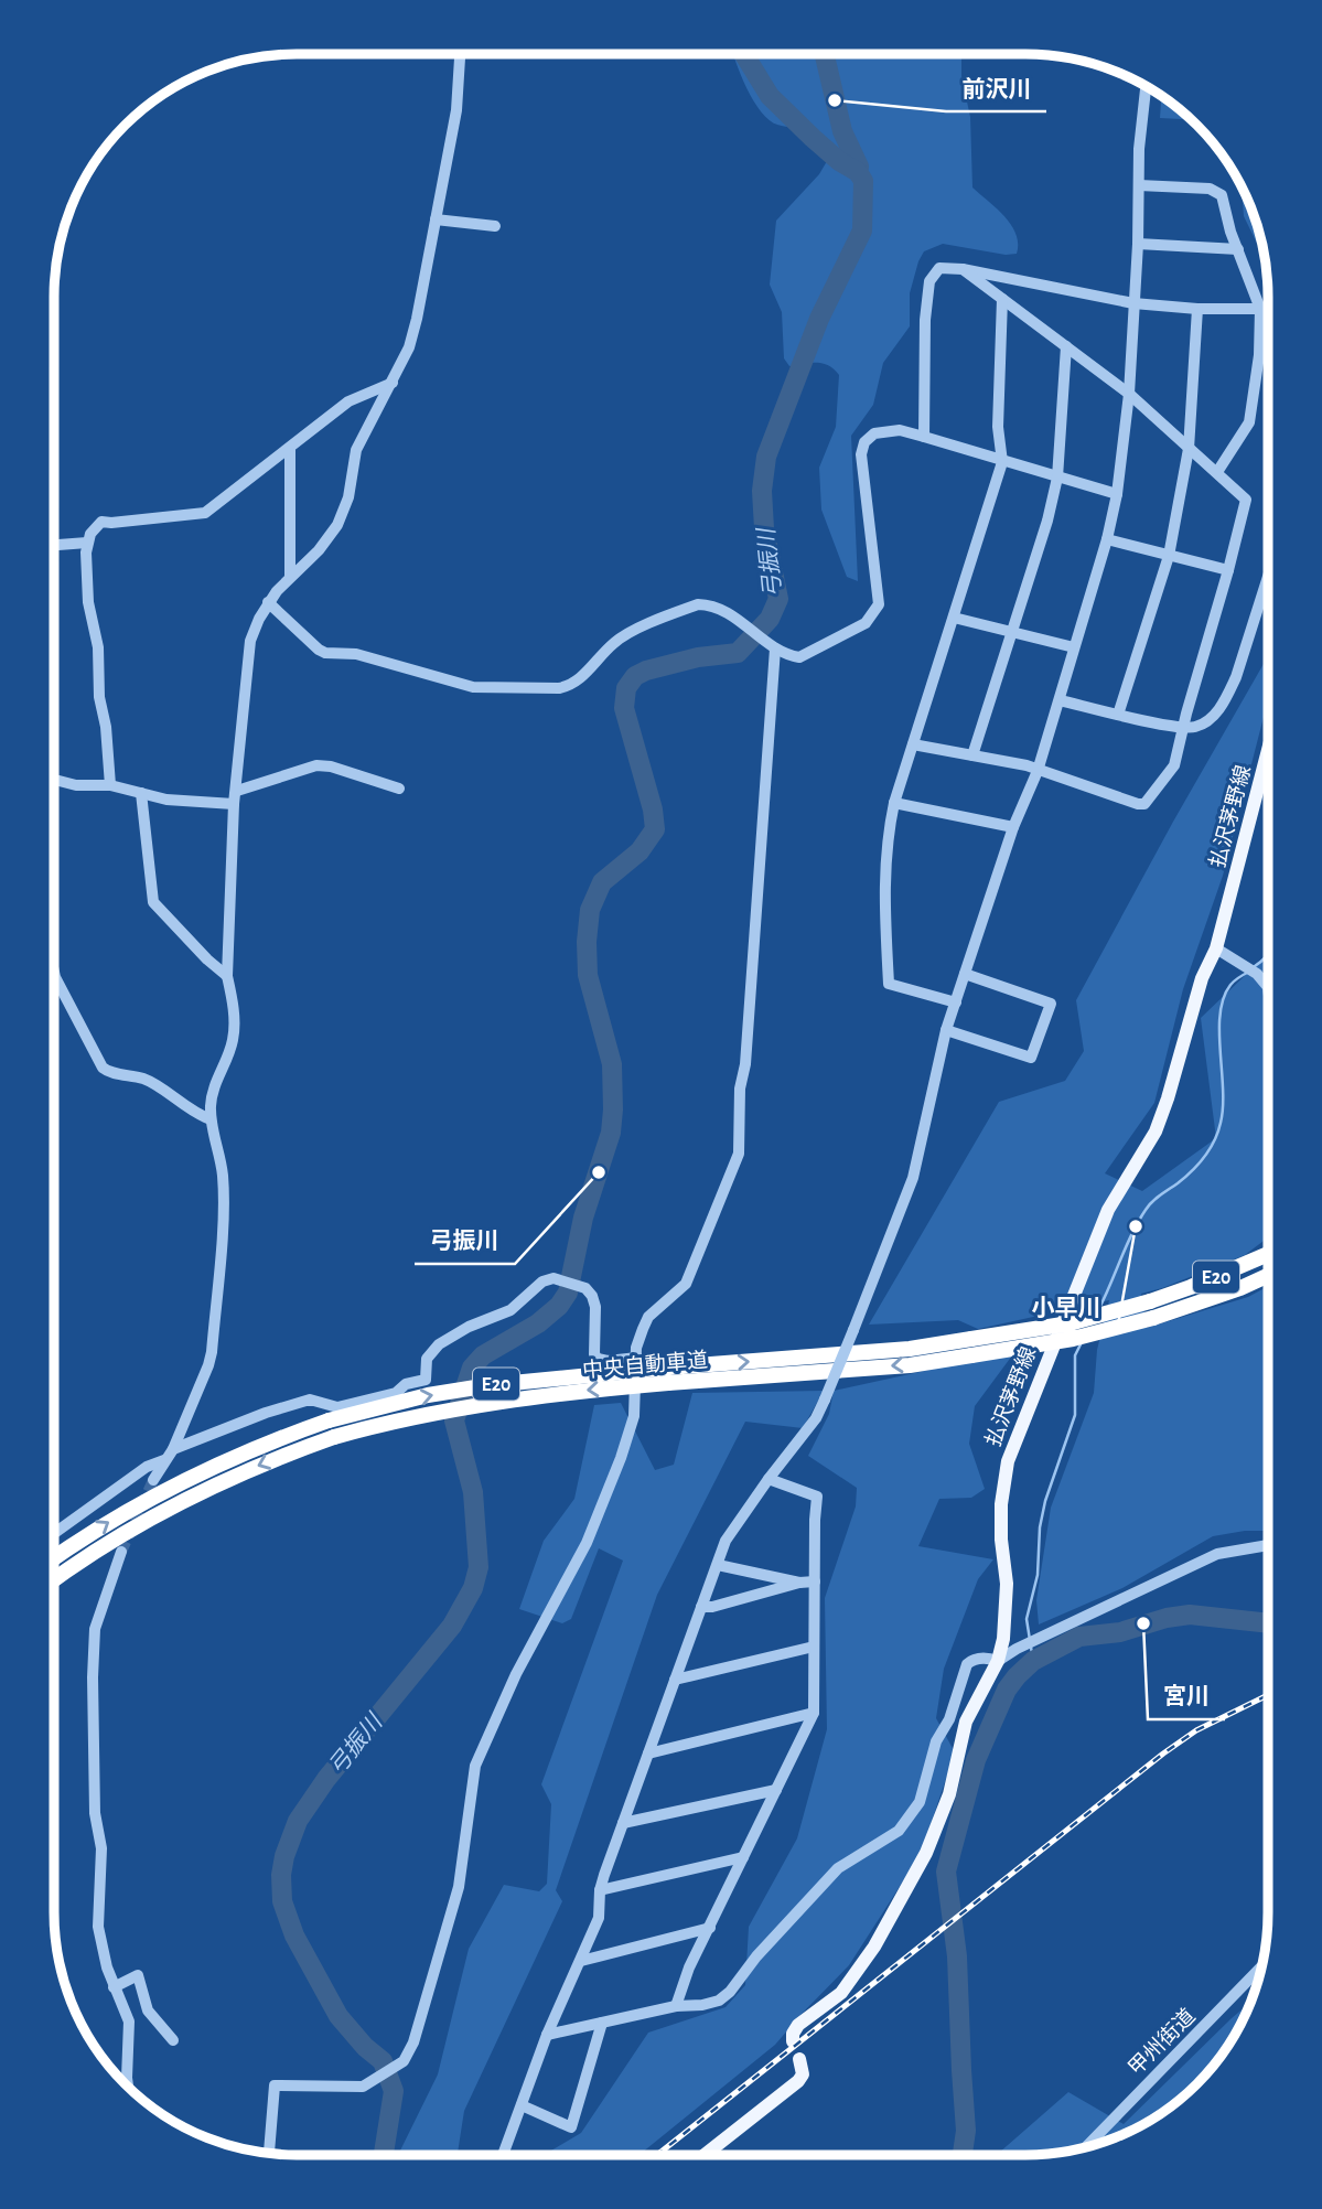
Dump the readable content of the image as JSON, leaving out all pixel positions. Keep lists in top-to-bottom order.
{
  "streets": {
    "highway": ["E20", "中央自動車道"],
    "main road": ["払沢茅野線"],
    "street": ["甲州街道"]
  },
  "water": ["弓振川"],
  "places": [
    "前沢川",
    "弓振川",
    "小早川",
    "宮川"
  ]
}
